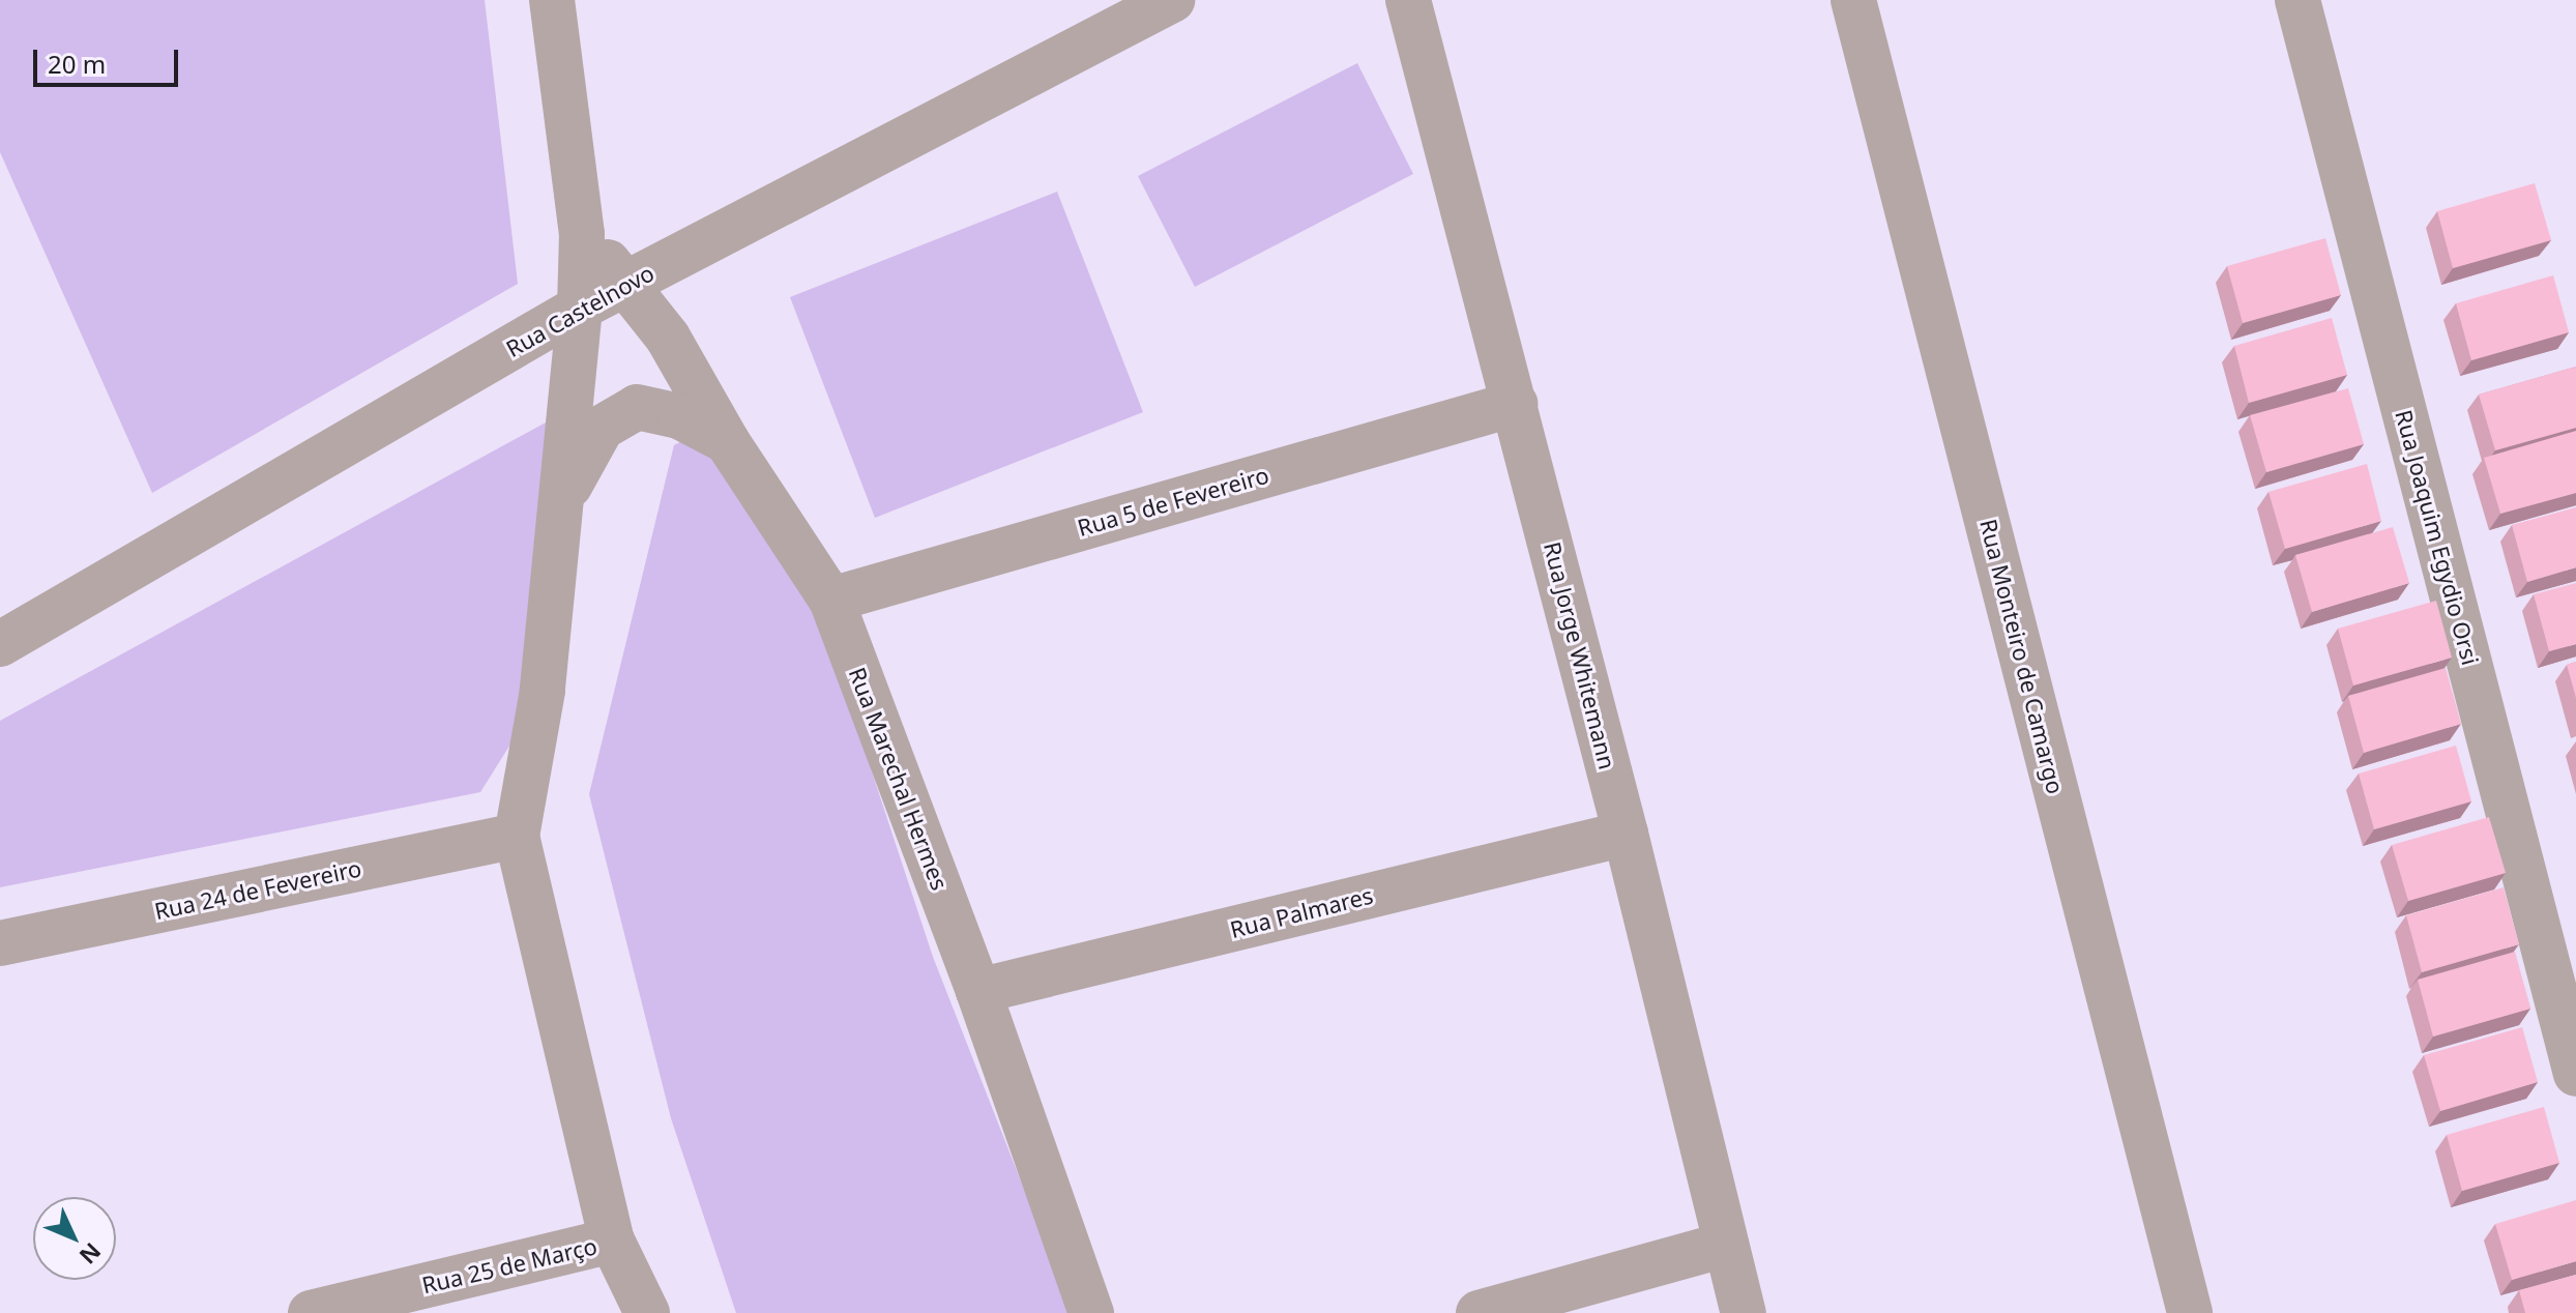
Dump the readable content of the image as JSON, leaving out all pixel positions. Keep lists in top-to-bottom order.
{
  "streets": {
    "street": [
      "Rua Castelnovo",
      "Rua 5 de Fevereiro",
      "Rua Joaquim Egydio Orsi",
      "Rua Jorge Whitemann",
      "Rua Monteiro de Camargo",
      "Rua Marechal Hermes",
      "Rua 24 de Fevereiro",
      "Rua Palmares",
      "Rua 25 de Março"
    ]
  },
  "crossings": [
    ["Rua Castelnovo", "Rua Marechal Hermes"],
    ["Rua 5 de Fevereiro", "Rua Jorge Whitemann"],
    ["Rua 5 de Fevereiro", "Rua Marechal Hermes"],
    ["Rua Jorge Whitemann", "Rua Palmares"],
    ["Rua Marechal Hermes", "Rua Palmares"]
  ],
  "scale_bar": "20 m",
  "north": "bottom right"
}
